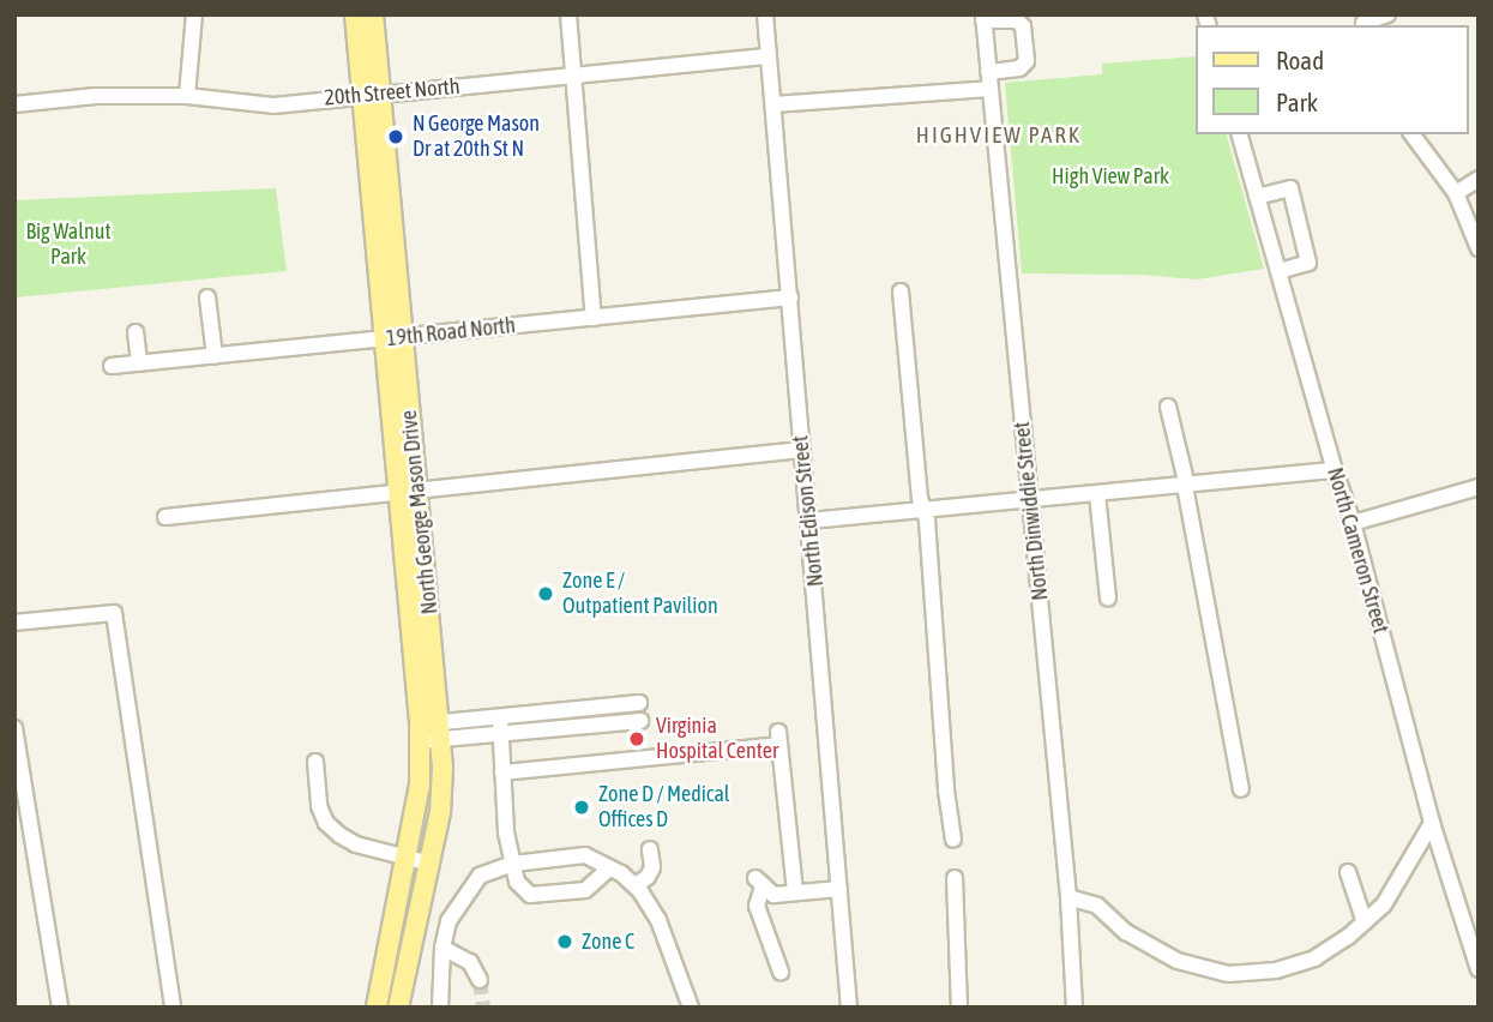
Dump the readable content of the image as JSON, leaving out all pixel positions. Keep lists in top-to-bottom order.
{
  "streets": {
    "main road": ["North George Mason Drive"],
    "street": [
      "20th Street North",
      "19th Road North",
      "North Edison Street",
      "North Dinwiddie Street",
      "North Cameron Street"
    ]
  },
  "crossings": [
    ["20th Street North", "North Edison Street"],
    ["20th Street North", "North George Mason Drive"],
    ["19th Road North", "North Edison Street"],
    ["19th Road North", "North George Mason Drive"]
  ],
  "districts": ["HIGHVIEW PARK"],
  "parks": ["High View Park", "Big Walnut Park"],
  "places": [
    "N George Mason Dr at 20th St N",
    "Zone E / Outpatient Pavilion",
    "Virginia Hospital Center",
    "Zone D / Medical Offices D",
    "Zone C"
  ],
  "legend": ["Road", "Park"]
}
